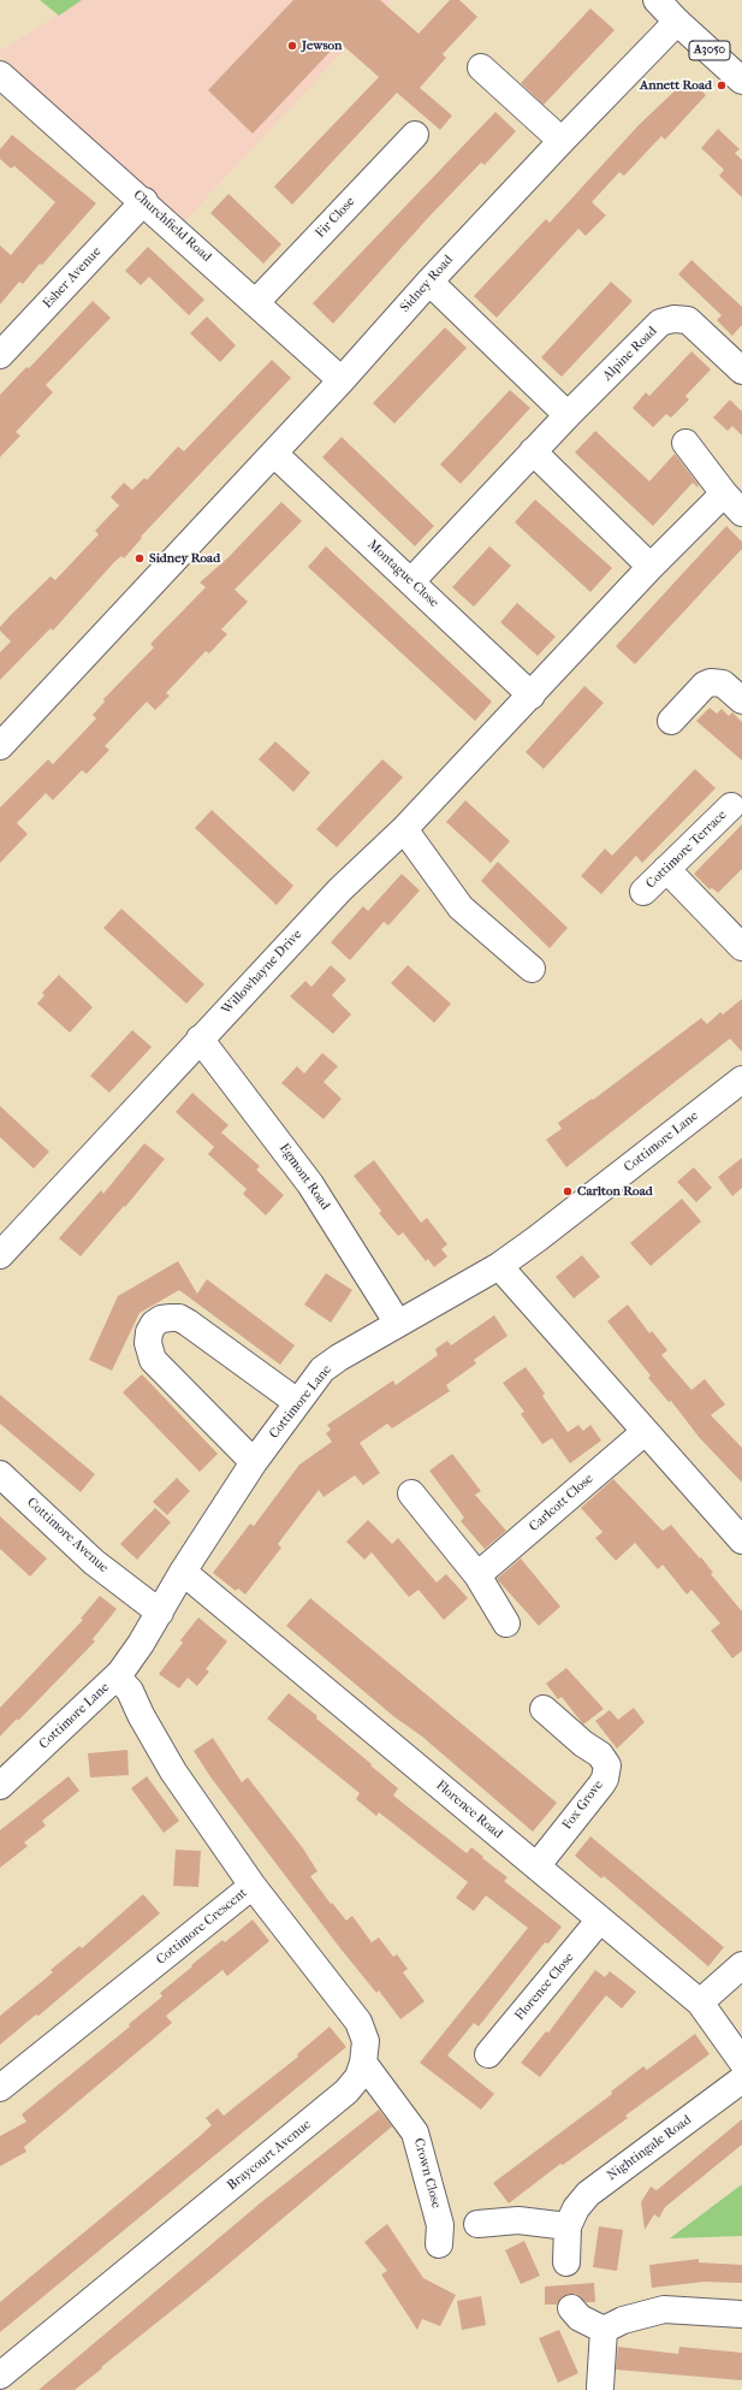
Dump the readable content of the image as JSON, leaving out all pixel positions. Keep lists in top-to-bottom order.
{
  "streets": {
    "street": [
      "A3050",
      "Fir Close",
      "Churchfield Road",
      "Esher Avenue",
      "Sidney Road",
      "Alpine Road",
      "Montague Close",
      "Cottimore Terrace",
      "Willowhayne Drive",
      "Cottimore Lane",
      "Egmont Road",
      "Carlcott Close",
      "Cottimore Avenue",
      "Fox Grove",
      "Florence Road",
      "Cottimore Crescent",
      "Florence Close",
      "Nightingale Road",
      "Braycourt Avenue",
      "Crown Close"
    ]
  },
  "crossings": [
    ["A3050", "Sidney Road"],
    ["Fir Close", "Churchfield Road"],
    ["Churchfield Road", "Esher Avenue"],
    ["Churchfield Road", "Sidney Road"],
    ["Sidney Road", "Montague Close"],
    ["Alpine Road", "Montague Close"],
    ["Montague Close", "Willowhayne Drive"],
    ["Willowhayne Drive", "Egmont Road"],
    ["Cottimore Lane", "Egmont Road"],
    ["Cottimore Lane", "Cottimore Avenue"],
    ["Cottimore Lane", "Florence Road"],
    ["Cottimore Lane", "Cottimore Crescent"],
    ["Fox Grove", "Florence Road"],
    ["Florence Road", "Florence Close"],
    ["Cottimore Crescent", "Braycourt Avenue"],
    ["Braycourt Avenue", "Crown Close"]
  ],
  "places": [
    "Jewson",
    "Annett Road",
    "Sidney Road",
    "Carlton Road"
  ]
}
